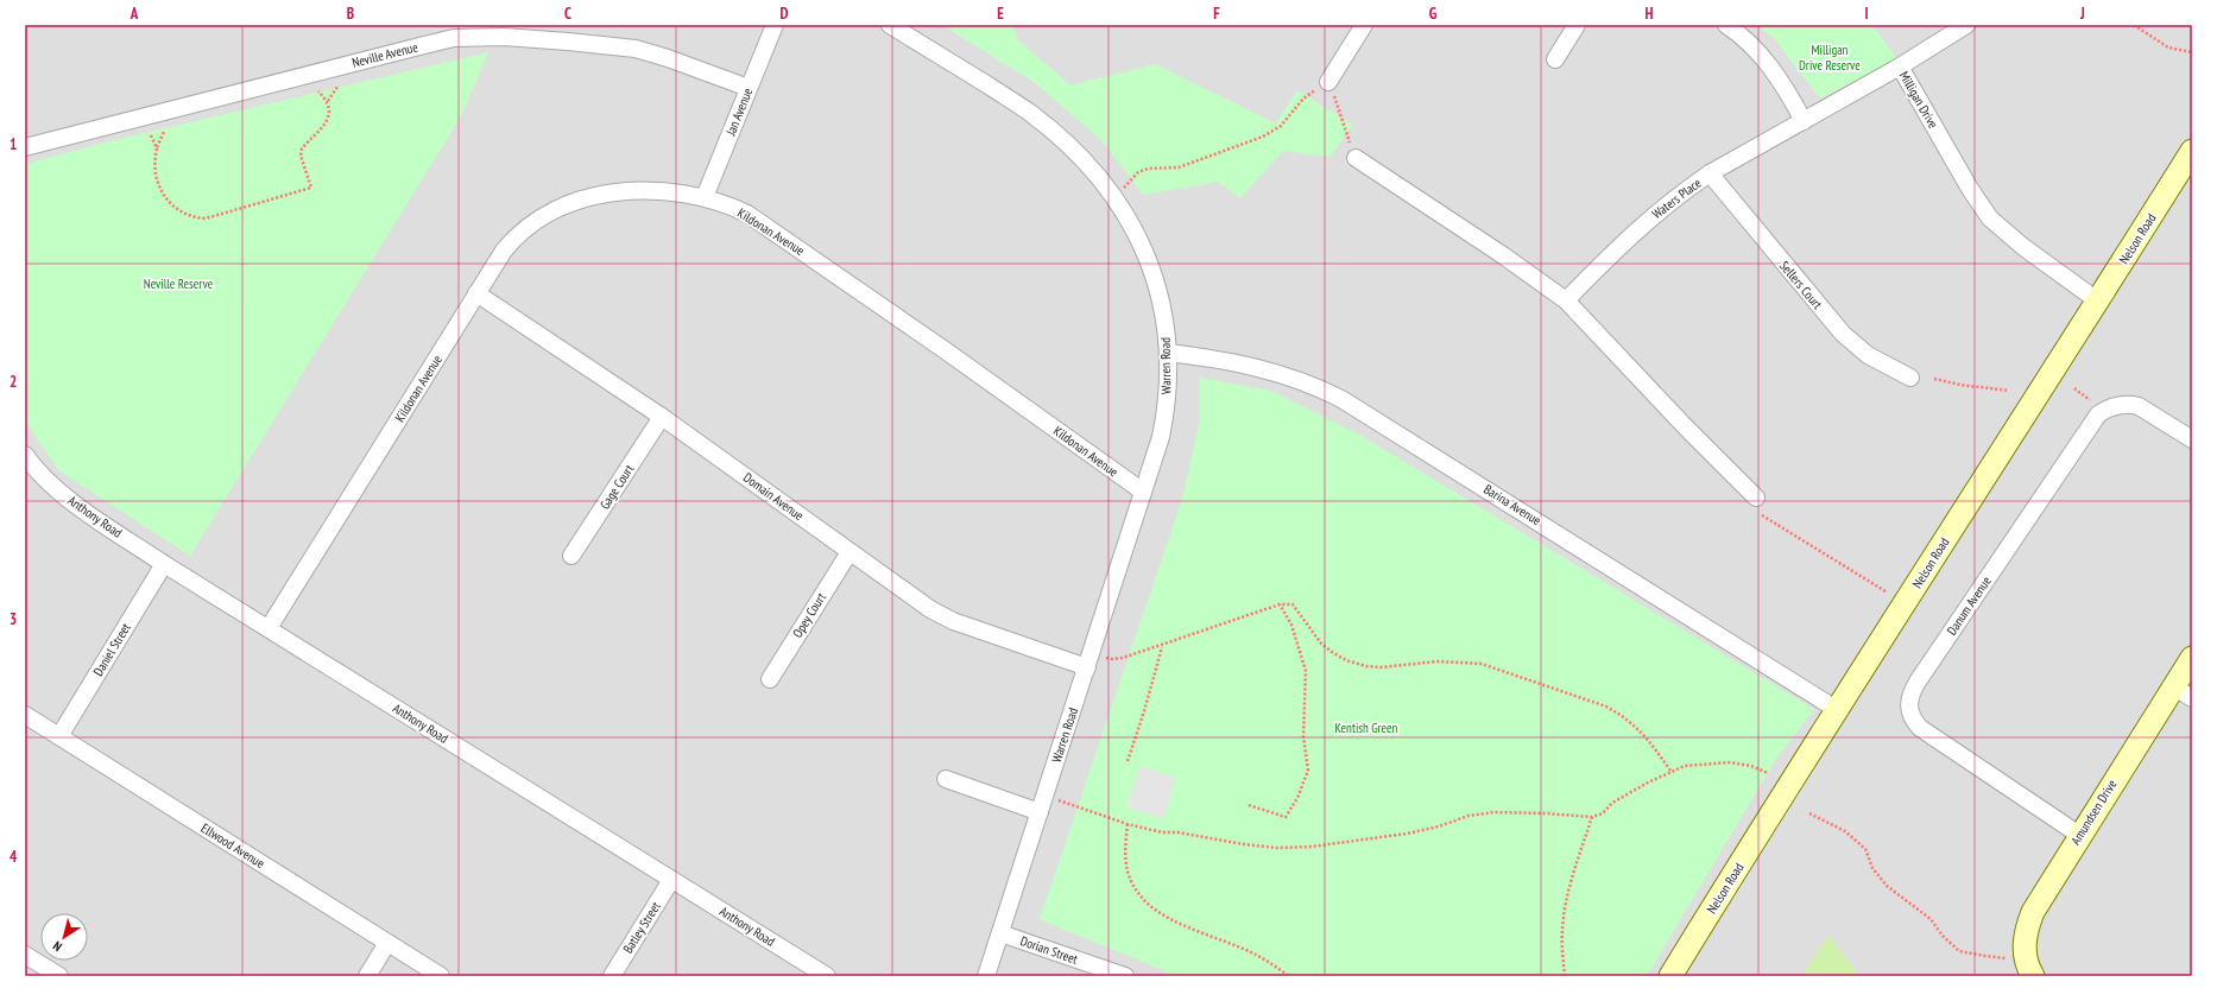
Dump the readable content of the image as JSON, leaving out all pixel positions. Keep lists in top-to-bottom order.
{
  "streets": {
    "main road": ["Nelson Road", "Amundsen Drive"],
    "street": [
      "Neville Avenue",
      "Milligan Drive",
      "Jan Avenue",
      "Waters Place",
      "Kildonan Avenue",
      "Sellers Court",
      "Warren Road",
      "Gage Court",
      "Domain Avenue",
      "Barina Avenue",
      "Anthony Road",
      "Danum Avenue",
      "Opey Court",
      "Daniel Street",
      "Ellwood Avenue",
      "Batley Street",
      "Dorian Street"
    ]
  },
  "crossings": [
    ["Neville Avenue", "Jan Avenue"],
    ["Milligan Drive", "Waters Place"],
    ["Milligan Drive", "Nelson Road"],
    ["Jan Avenue", "Kildonan Avenue"],
    ["Waters Place", "Sellers Court"],
    ["Kildonan Avenue", "Warren Road"],
    ["Kildonan Avenue", "Domain Avenue"],
    ["Kildonan Avenue", "Anthony Road"],
    ["Nelson Road", "Barina Avenue"],
    ["Warren Road", "Domain Avenue"],
    ["Warren Road", "Barina Avenue"],
    ["Warren Road", "Dorian Street"],
    ["Gage Court", "Domain Avenue"],
    ["Domain Avenue", "Opey Court"],
    ["Anthony Road", "Daniel Street"],
    ["Anthony Road", "Batley Street"],
    ["Danum Avenue", "Amundsen Drive"],
    ["Daniel Street", "Ellwood Avenue"]
  ],
  "parks": ["Milligan Drive Reserve", "Neville Reserve", "Kentish Green"],
  "north": "bottom left",
  "grid": {
    "columns": [
      "A",
      "B",
      "C",
      "D",
      "E",
      "F",
      "G",
      "H",
      "I",
      "J"
    ],
    "rows": [
      "1",
      "2",
      "3",
      "4"
    ]
  }
}
